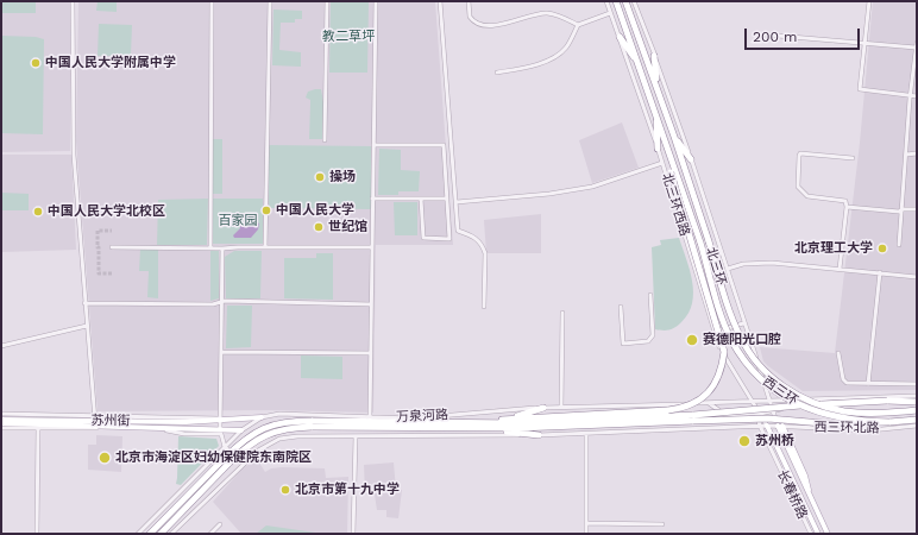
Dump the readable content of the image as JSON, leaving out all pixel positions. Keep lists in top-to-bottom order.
{
  "streets": {
    "highway": ["北三环", "西三环", "万泉河路"],
    "main road": ["苏州街", "长春桥路"],
    "street": ["北三环西路", "西三环北路"]
  },
  "crossings": [
    ["北三环西路", "万泉河路"],
    ["北三环西路", "长春桥路"],
    ["北三环", "西三环"],
    ["万泉河路", "苏州街"],
    ["万泉河路", "西三环北路"],
    ["万泉河路", "长春桥路"],
    ["西三环北路", "长春桥路"]
  ],
  "parks": ["教二草坪", "百家园"],
  "places": [
    "中国人民大学附属中学",
    "操场",
    "中国人民大学",
    "中国人民大学北校区",
    "世纪馆",
    "北京理工大学",
    "赛德阳光口腔",
    "苏州桥",
    "北京市海淀区妇幼保健院东南院区",
    "北京市第十九中学"
  ],
  "scale_bar": "200 m"
}
